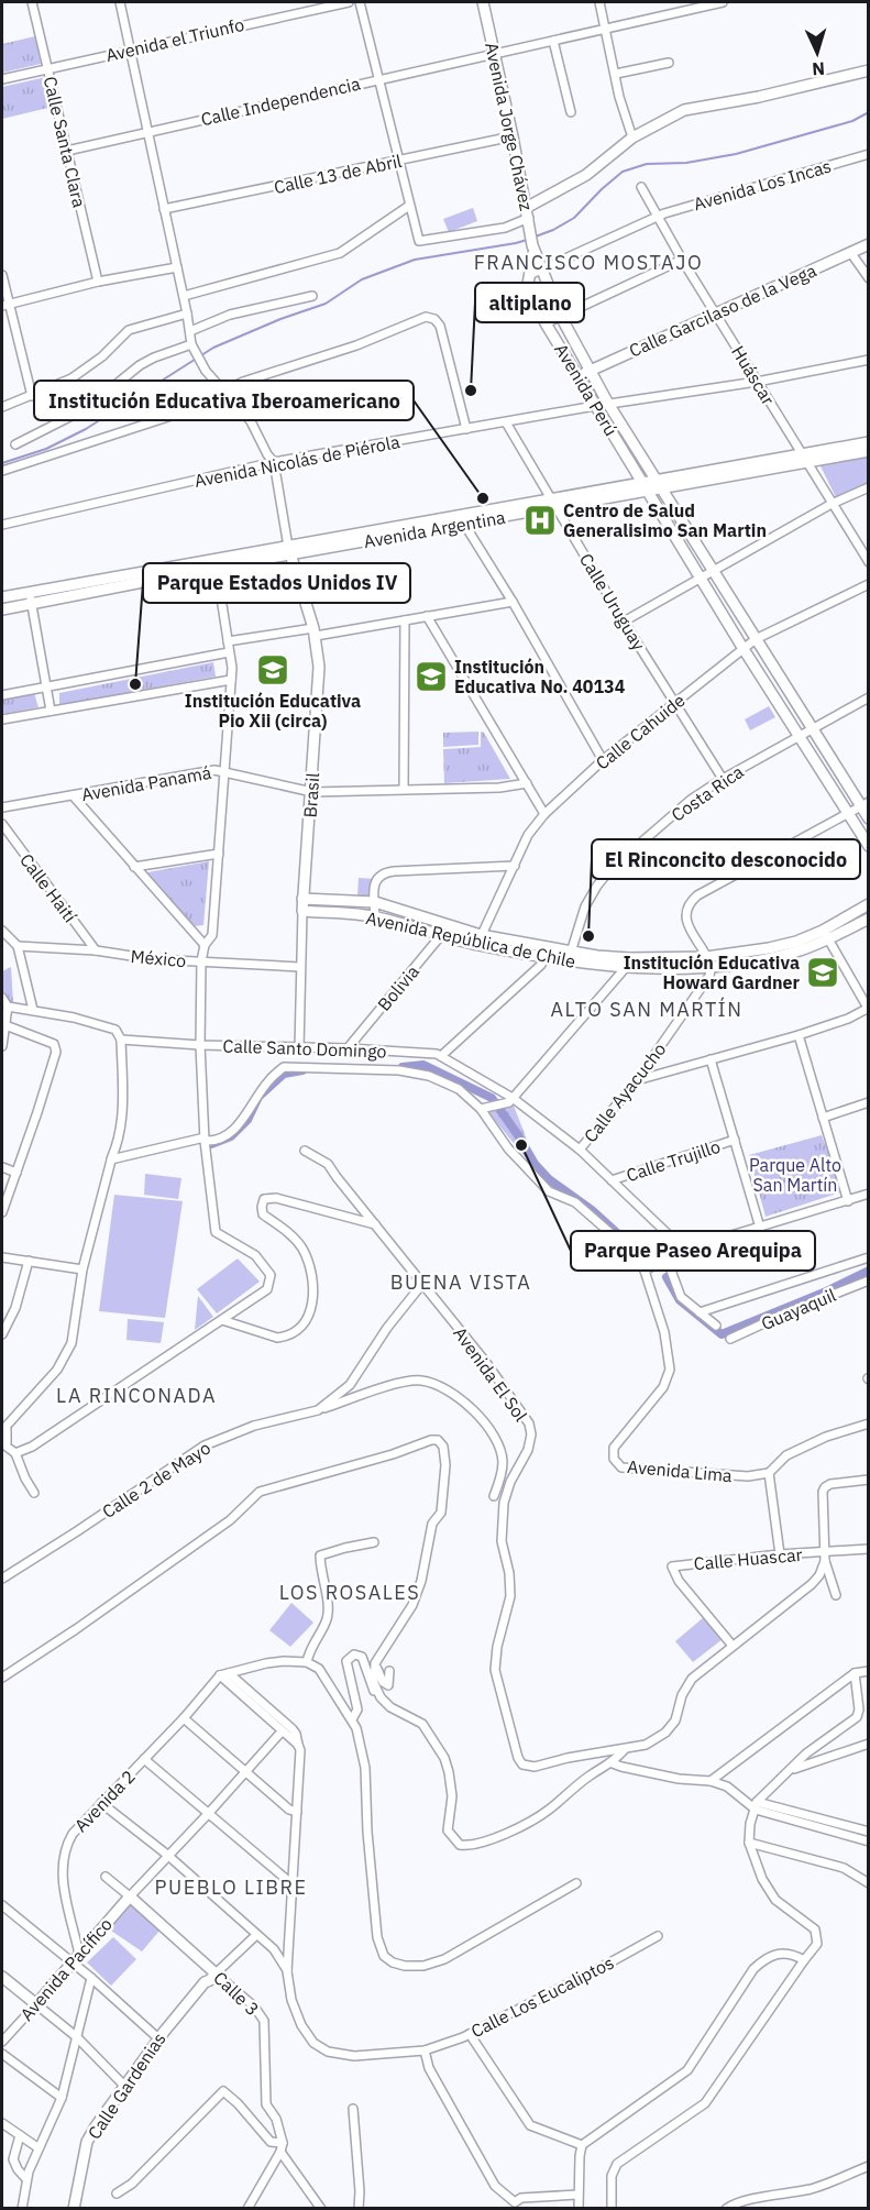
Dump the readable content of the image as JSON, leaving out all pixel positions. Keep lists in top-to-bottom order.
{
  "streets": {
    "street": [
      "Avenida el Triunfo",
      "Calle Independencia",
      "Avenida Jorge Chávez",
      "Calle Santa Clara",
      "Calle 13 de Abril",
      "Avenida Los Incas",
      "Calle Garcilaso de la Vega",
      "Huáscar",
      "Avenida Perú",
      "Avenida Nicolás de Piérola",
      "Avenida Argentina",
      "Calle Uruguay",
      "Calle Cahuide",
      "Avenida Panamá",
      "Costa Rica",
      "Brasil",
      "Calle Haití",
      "Avenida República de Chile",
      "México",
      "Bolivia",
      "Calle Santo Domingo",
      "Calle Ayacucho",
      "Calle Trujillo",
      "Guayaquil",
      "Avenida El Sol",
      "Avenida Lima",
      "Calle 2 de Mayo",
      "Calle Huascar",
      "Avenida 2",
      "Avenida Pacífico",
      "Calle 3",
      "Calle Los Eucaliptos",
      "Calle Gardenias"
    ]
  },
  "crossings": [
    ["Avenida el Triunfo", "Calle Santa Clara"],
    ["Calle Independencia", "Avenida Jorge Chávez"],
    ["Calle Independencia", "Calle Santa Clara"],
    ["Avenida Jorge Chávez", "Calle 13 de Abril"],
    ["Avenida Jorge Chávez", "Avenida Perú"],
    ["Avenida Los Incas", "Huáscar"],
    ["Avenida Los Incas", "Avenida Perú"],
    ["Calle Garcilaso de la Vega", "Huáscar"],
    ["Calle Garcilaso de la Vega", "Avenida Perú"],
    ["Huáscar", "Avenida Nicolás de Piérola"],
    ["Huáscar", "Avenida Argentina"],
    ["Avenida Perú", "Avenida Nicolás de Piérola"],
    ["Avenida Perú", "Avenida Argentina"],
    ["Avenida Perú", "Calle Cahuide"],
    ["Avenida Perú", "Costa Rica"],
    ["Avenida Nicolás de Piérola", "Calle Uruguay"],
    ["Avenida Argentina", "Calle Uruguay"],
    ["Avenida Argentina", "Brasil"],
    ["Calle Uruguay", "Calle Cahuide"],
    ["Calle Uruguay", "Costa Rica"],
    ["Calle Cahuide", "Avenida República de Chile"],
    ["Avenida Panamá", "Brasil"],
    ["Costa Rica", "Avenida República de Chile"],
    ["Brasil", "Avenida República de Chile"],
    ["Brasil", "México"],
    ["Brasil", "Calle Santo Domingo"],
    ["Calle Haití", "México"],
    ["Avenida República de Chile", "Bolivia"],
    ["Avenida República de Chile", "Calle Ayacucho"],
    ["Bolivia", "Calle Santo Domingo"],
    ["Calle Santo Domingo", "Calle Ayacucho"],
    ["Calle Santo Domingo", "Calle Trujillo"],
    ["Avenida El Sol", "Calle 2 de Mayo"],
    ["Avenida El Sol", "Calle Huascar"],
    ["Avenida 2", "Avenida Pacífico"],
    ["Avenida Pacífico", "Calle 3"],
    ["Calle 3", "Calle Gardenias"]
  ],
  "districts": [
    "FRANCISCO MOSTAJO",
    "ALTO SAN MARTÍN",
    "BUENA VISTA",
    "LA RINCONADA",
    "LOS ROSALES",
    "PUEBLO LIBRE"
  ],
  "parks": ["Parque Alto San Martín"],
  "places": {
    "other": [
      "altiplano",
      "Institución Educativa Iberoamericano",
      "Parque Estados Unidos IV",
      "El Rinconcito desconocido",
      "Parque Paseo Arequipa"
    ],
    "hospital": ["Centro de Salud Generalisimo San Martin"],
    "school or university": ["Institución Educativa Pio Xii (circa)", "Institución Educativa No. 40134", "Institución Educativa Howard Gardner"]
  },
  "north": "bottom"
}
